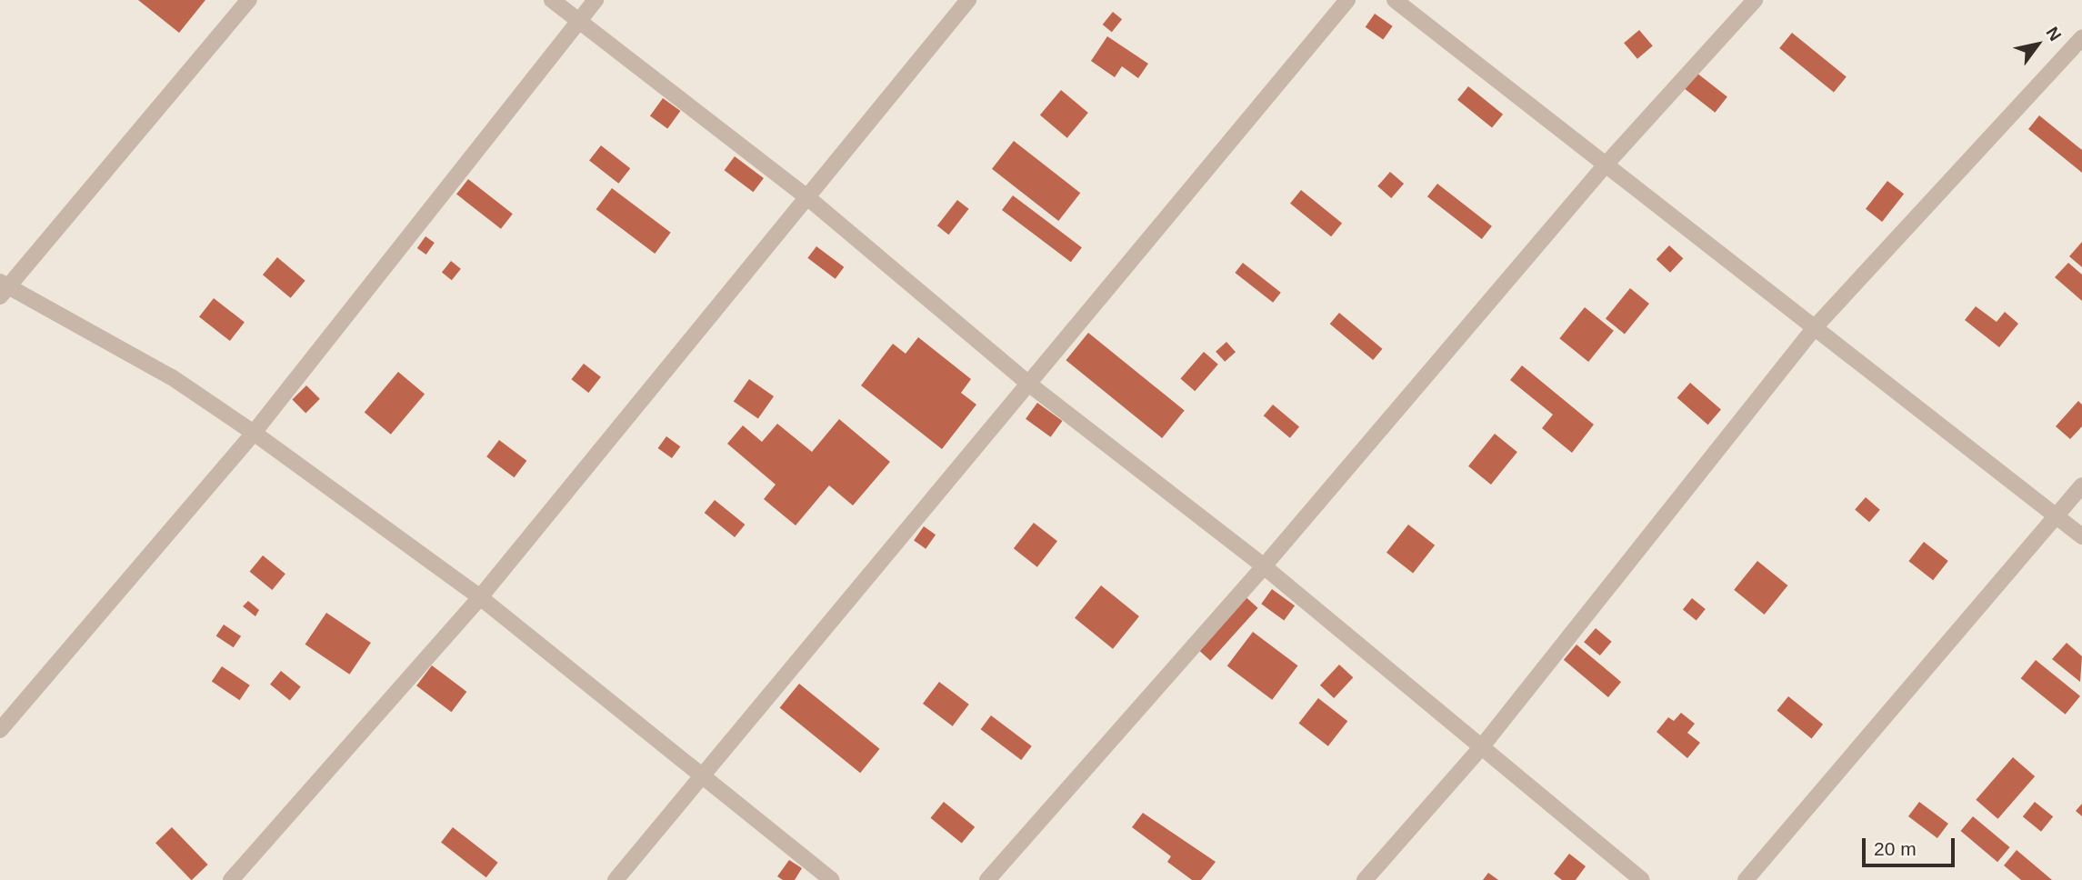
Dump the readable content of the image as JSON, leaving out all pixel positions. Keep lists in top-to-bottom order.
{
  "scale_bar": "20 m",
  "north": "top right"
}
